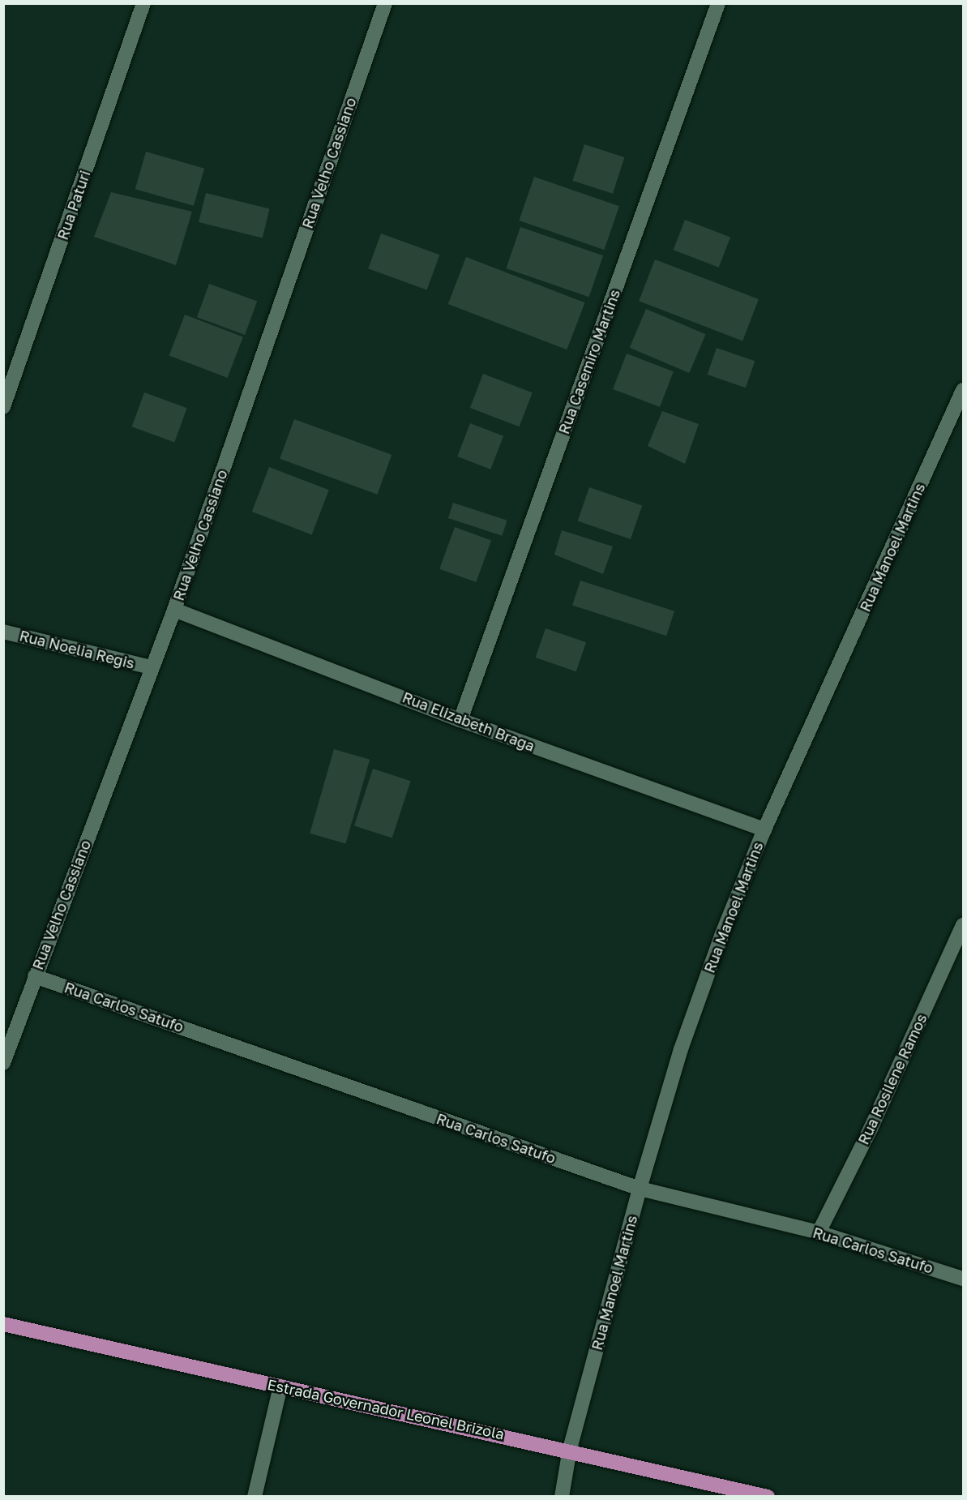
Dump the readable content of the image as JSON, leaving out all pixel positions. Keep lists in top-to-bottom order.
{
  "streets": {
    "main road": ["Estrada Governador Leonel Brizola"],
    "street": [
      "Rua Velho Cassiano",
      "Rua Paturi",
      "Rua Casemiro Martins",
      "Rua Manoel Martins",
      "Rua Noelia Regis",
      "Rua Elizabeth Braga",
      "Rua Carlos Satufo",
      "Rua Rosilene Ramos"
    ]
  },
  "crossings": [
    ["Rua Velho Cassiano", "Rua Noelia Regis"],
    ["Rua Velho Cassiano", "Rua Elizabeth Braga"],
    ["Rua Velho Cassiano", "Rua Carlos Satufo"],
    ["Rua Casemiro Martins", "Rua Elizabeth Braga"],
    ["Rua Manoel Martins", "Rua Elizabeth Braga"],
    ["Rua Manoel Martins", "Rua Carlos Satufo"],
    ["Rua Manoel Martins", "Estrada Governador Leonel Brizola"],
    ["Rua Carlos Satufo", "Rua Rosilene Ramos"]
  ]
}
